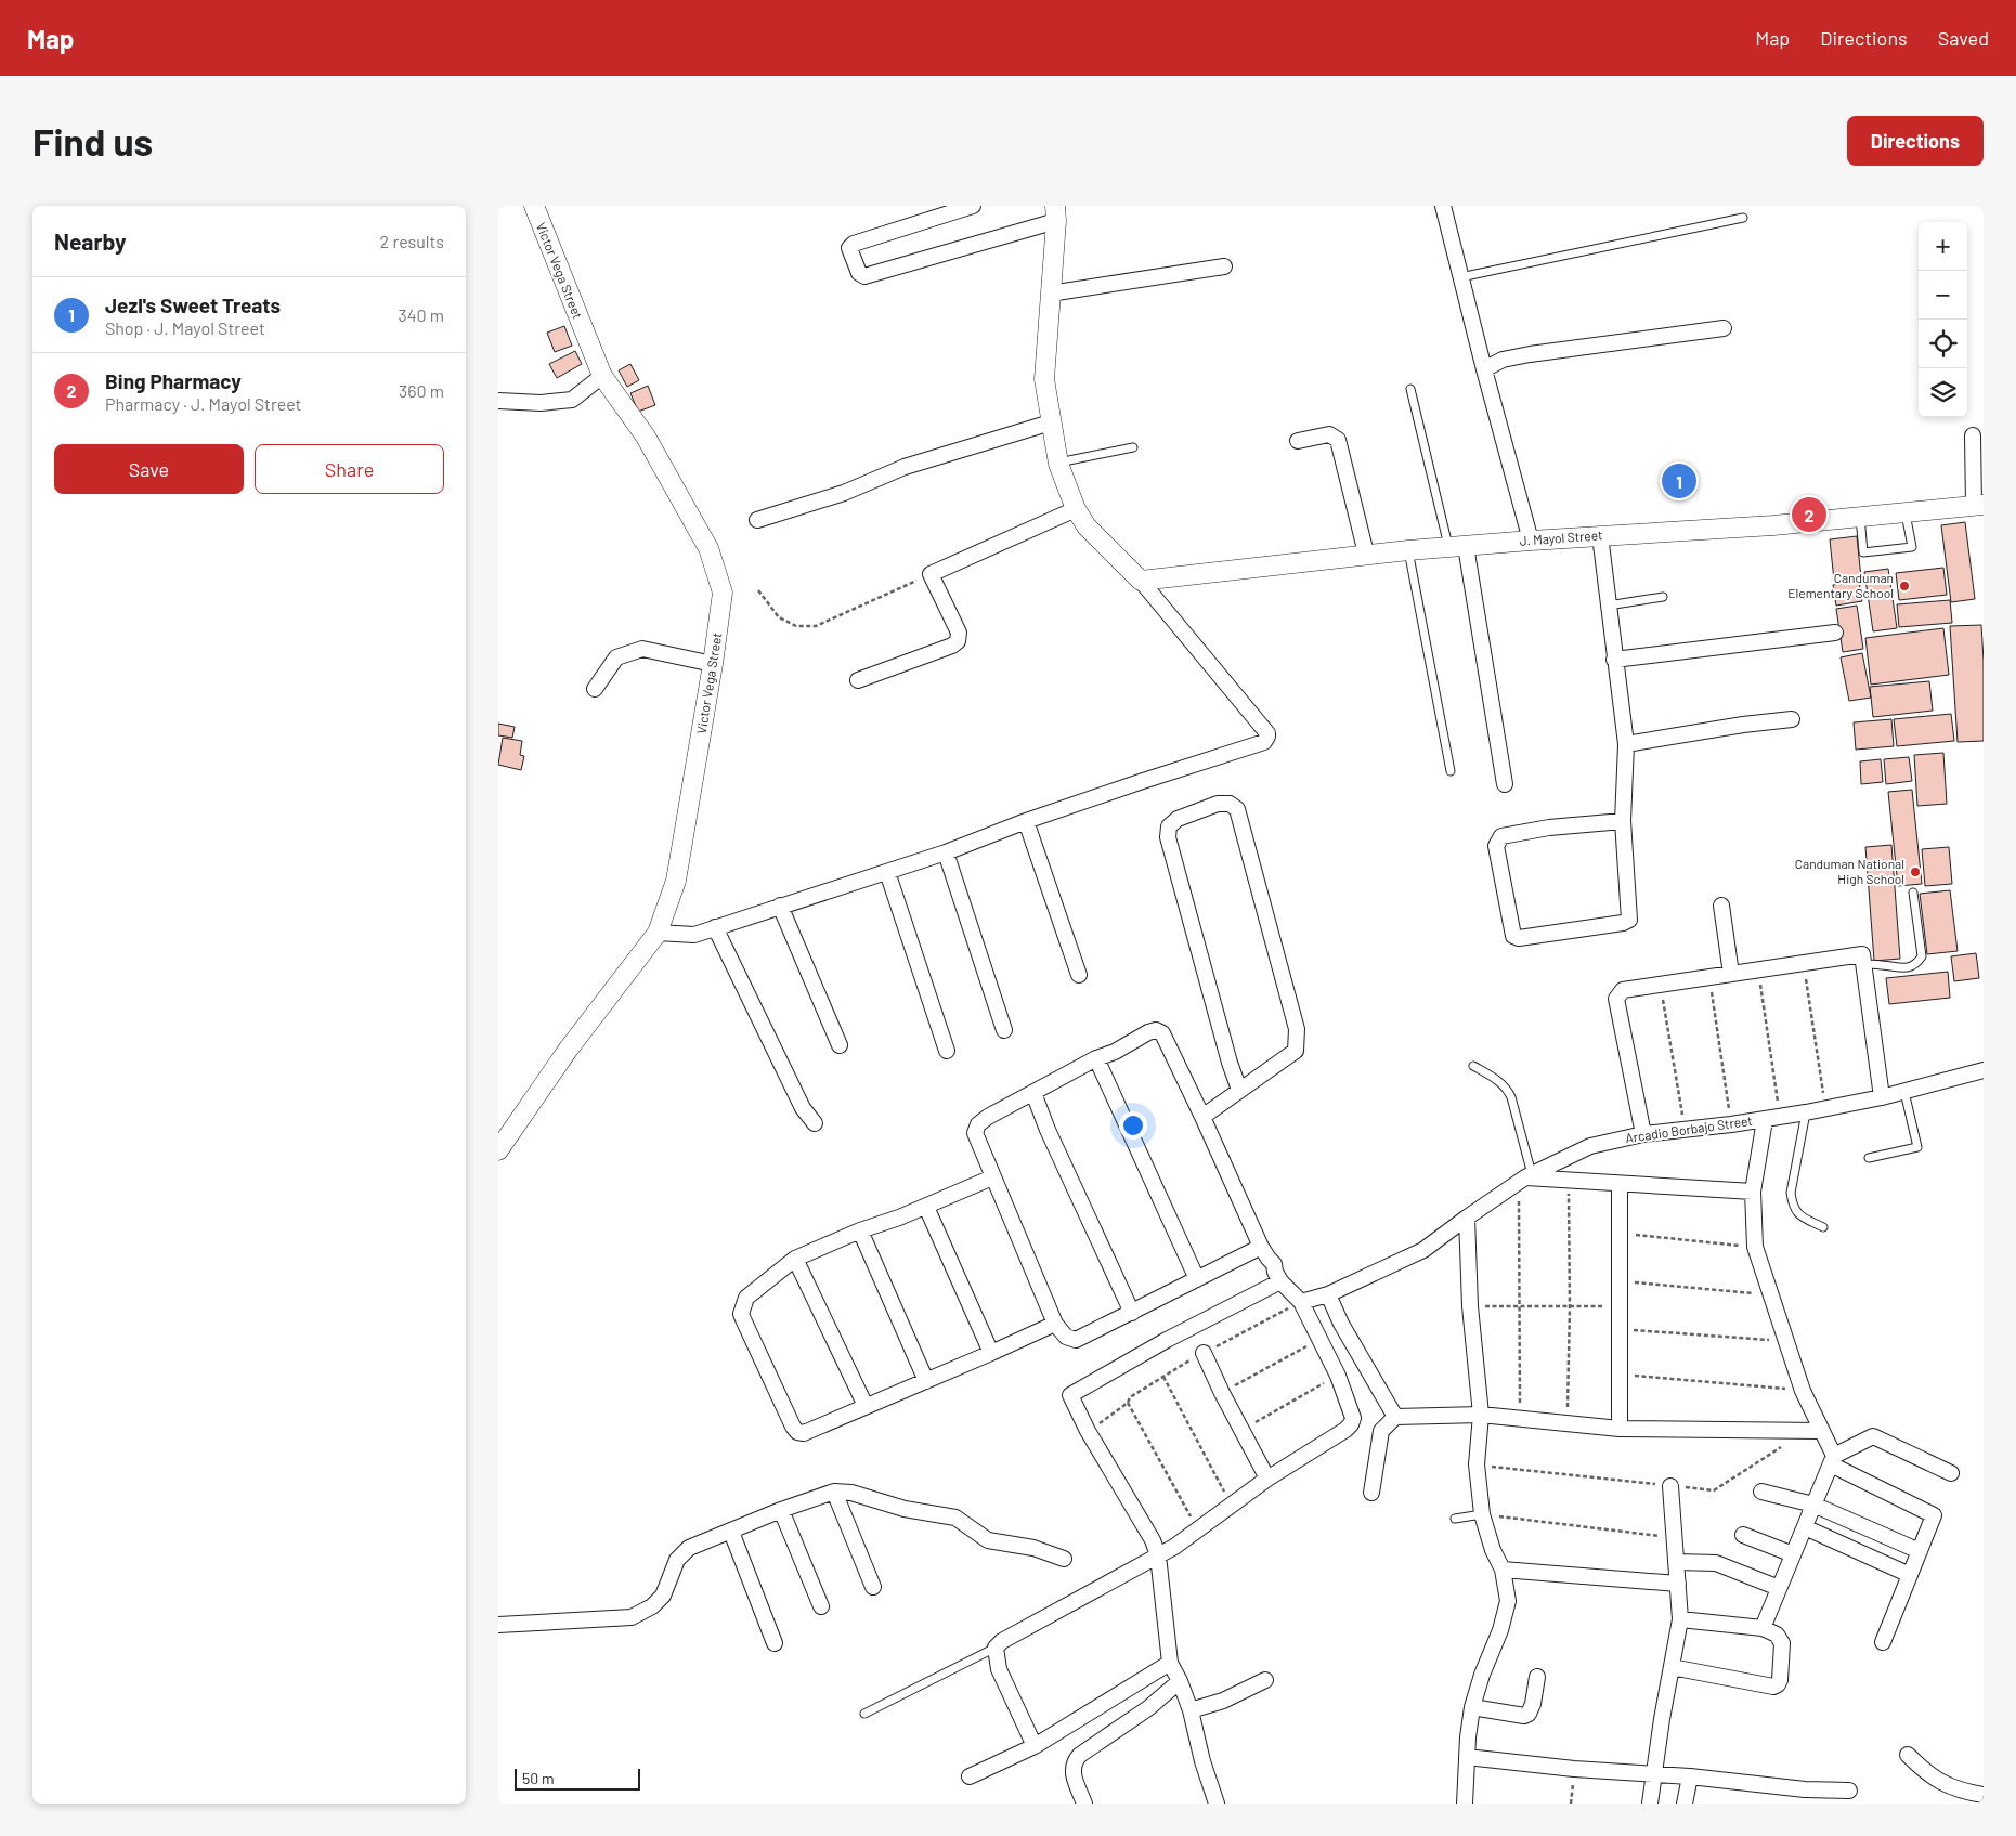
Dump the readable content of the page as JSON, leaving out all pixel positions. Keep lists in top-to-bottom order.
{
  "streets": {
    "street": ["Victor Vega Street", "J. Mayol Street", "Arcadio Borbajo Street"]
  },
  "places": ["Canduman Elementary School", "Canduman National High School"],
  "scale_bar": "50 m",
  "page": {
    "header": "Map",
    "nav": ["Map", "Directions", "Saved"],
    "buttons": [
      "Directions",
      ["Save", "Share"]
    ],
    "title": "Find us",
    "heading": ["Nearby", "2 results"],
    "map_buttons": ["+", "−"],
    "list": [
      {
        "mark": "1",
        "name": "Jezl's Sweet Treats",
        "note": "Shop · J. Mayol Street",
        "value": "340 m"
      },
      {
        "mark": "2",
        "name": "Bing Pharmacy",
        "note": "Pharmacy · J. Mayol Street",
        "value": "360 m"
      }
    ],
    "pins": ["1", "2"],
    "scale": "50 m"
  }
}
